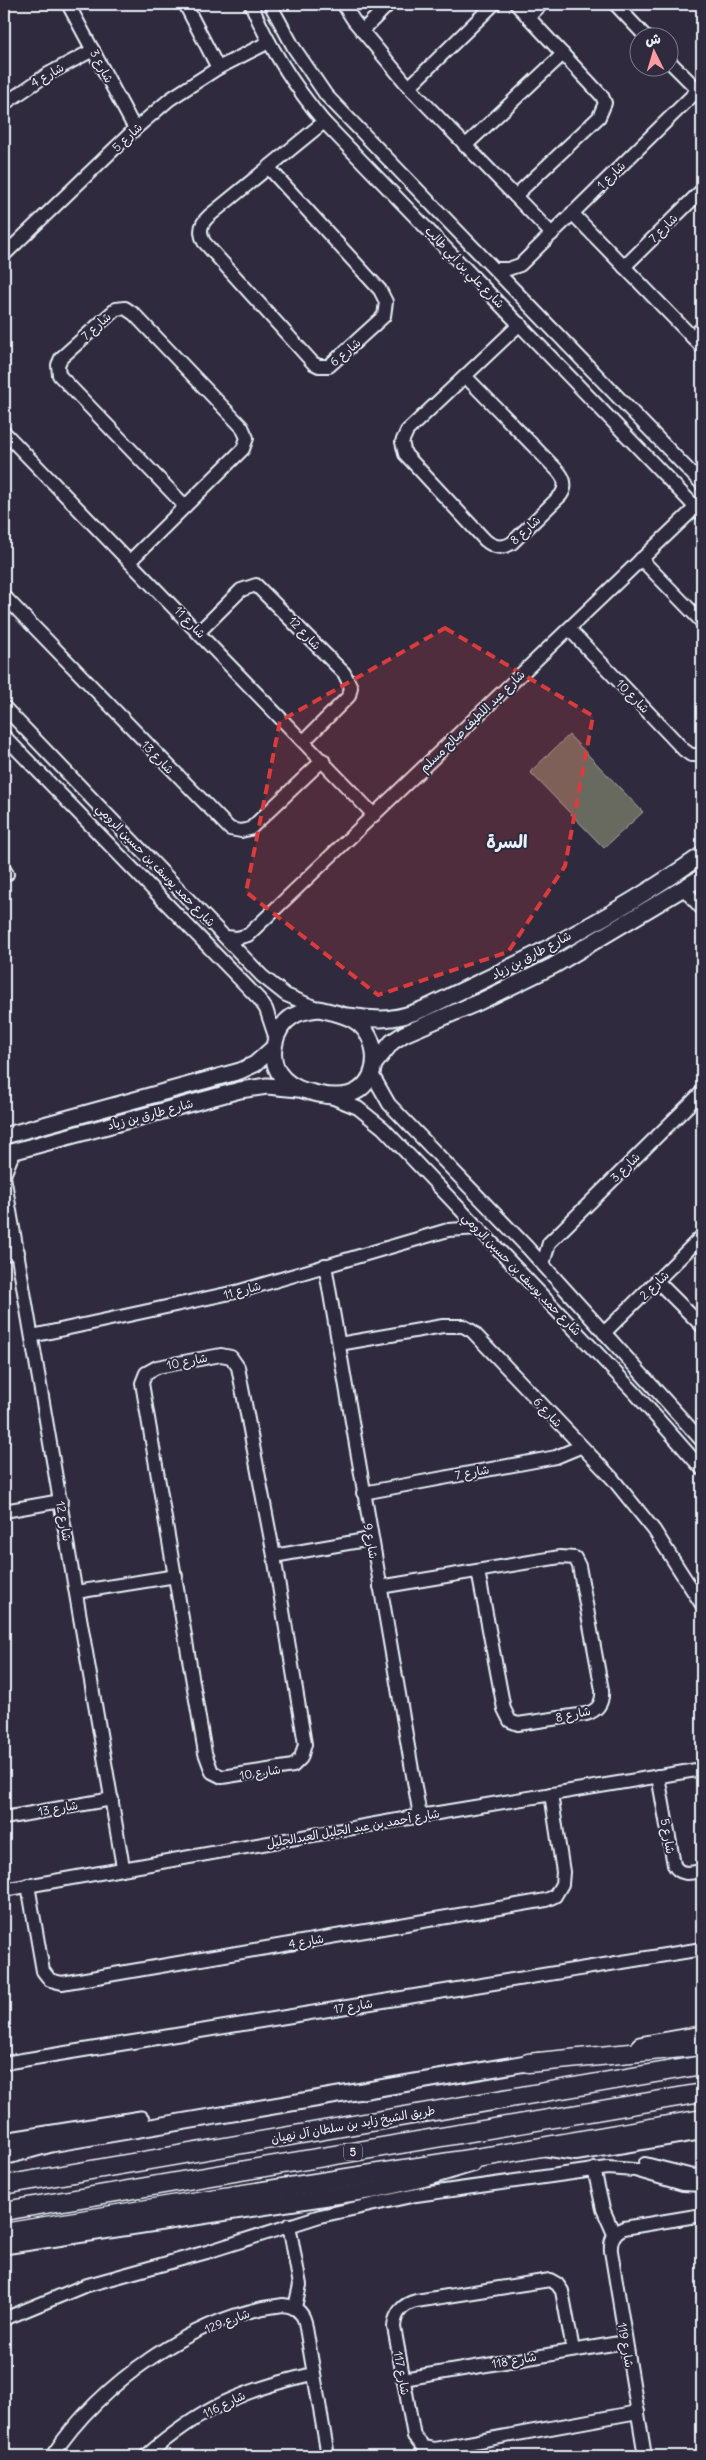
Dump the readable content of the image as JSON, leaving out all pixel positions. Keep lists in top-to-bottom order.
{
  "streets": {
    "highway": ["طريق الشيخ زايد بن سلطان آل نهيان", "5"],
    "main road": ["شارع طارق بن زياد"],
    "street": [
      "شارع 3",
      "شارع 4",
      "شارع 5",
      "شارع 1",
      "شارع 7",
      "شارع علي بن أبي طالب",
      "شارع 6",
      "شارع 8",
      "شارع 11",
      "شارع 12",
      "شارع 10",
      "شارع عبد اللطيف صالح مسلم",
      "شارع 13",
      "شارع حمد يوسف بن حسين الرومي",
      "شارع 2",
      "شارع 9",
      "شارع أحمد بن عبد الجليل العبدالجليل",
      "شارع 17",
      "شارع 129",
      "شارع 119",
      "شارع 118",
      "شارع 117",
      "شارع 116"
    ]
  },
  "crossings": [
    ["شارع 3", "شارع 4"],
    ["شارع 3", "شارع 5"],
    ["شارع 3", "شارع حمد يوسف بن حسين الرومي"],
    ["شارع 4", "شارع أحمد بن عبد الجليل العبدالجليل"],
    ["شارع 5", "شارع علي بن أبي طالب"],
    ["شارع 5", "شارع أحمد بن عبد الجليل العبدالجليل"],
    ["شارع 7", "شارع 6"],
    ["شارع 7", "شارع 11"],
    ["شارع 7", "شارع 9"],
    ["شارع علي بن أبي طالب", "شارع 6"],
    ["شارع علي بن أبي طالب", "شارع 8"],
    ["شارع علي بن أبي طالب", "شارع عبد اللطيف صالح مسلم"],
    ["شارع 6", "شارع 9"],
    ["شارع 8", "شارع 9"],
    ["شارع 11", "شارع 12"],
    ["شارع 11", "شارع عبد اللطيف صالح مسلم"],
    ["شارع 11", "شارع 13"],
    ["شارع 11", "شارع حمد يوسف بن حسين الرومي"],
    ["شارع 11", "شارع 9"],
    ["شارع 12", "شارع 13"],
    ["شارع 12", "شارع طارق بن زياد"],
    ["شارع 12", "شارع أحمد بن عبد الجليل العبدالجليل"],
    ["شارع 10", "شارع عبد اللطيف صالح مسلم"],
    ["شارع حمد يوسف بن حسين الرومي", "شارع طارق بن زياد"],
    ["شارع حمد يوسف بن حسين الرومي", "شارع 2"],
    ["شارع 9", "شارع أحمد بن عبد الجليل العبدالجليل"],
    ["شارع 119", "شارع 118"],
    ["شارع 119", "شارع 117"],
    ["شارع 118", "شارع 117"]
  ],
  "districts": ["السرة"],
  "north": "top"
}
